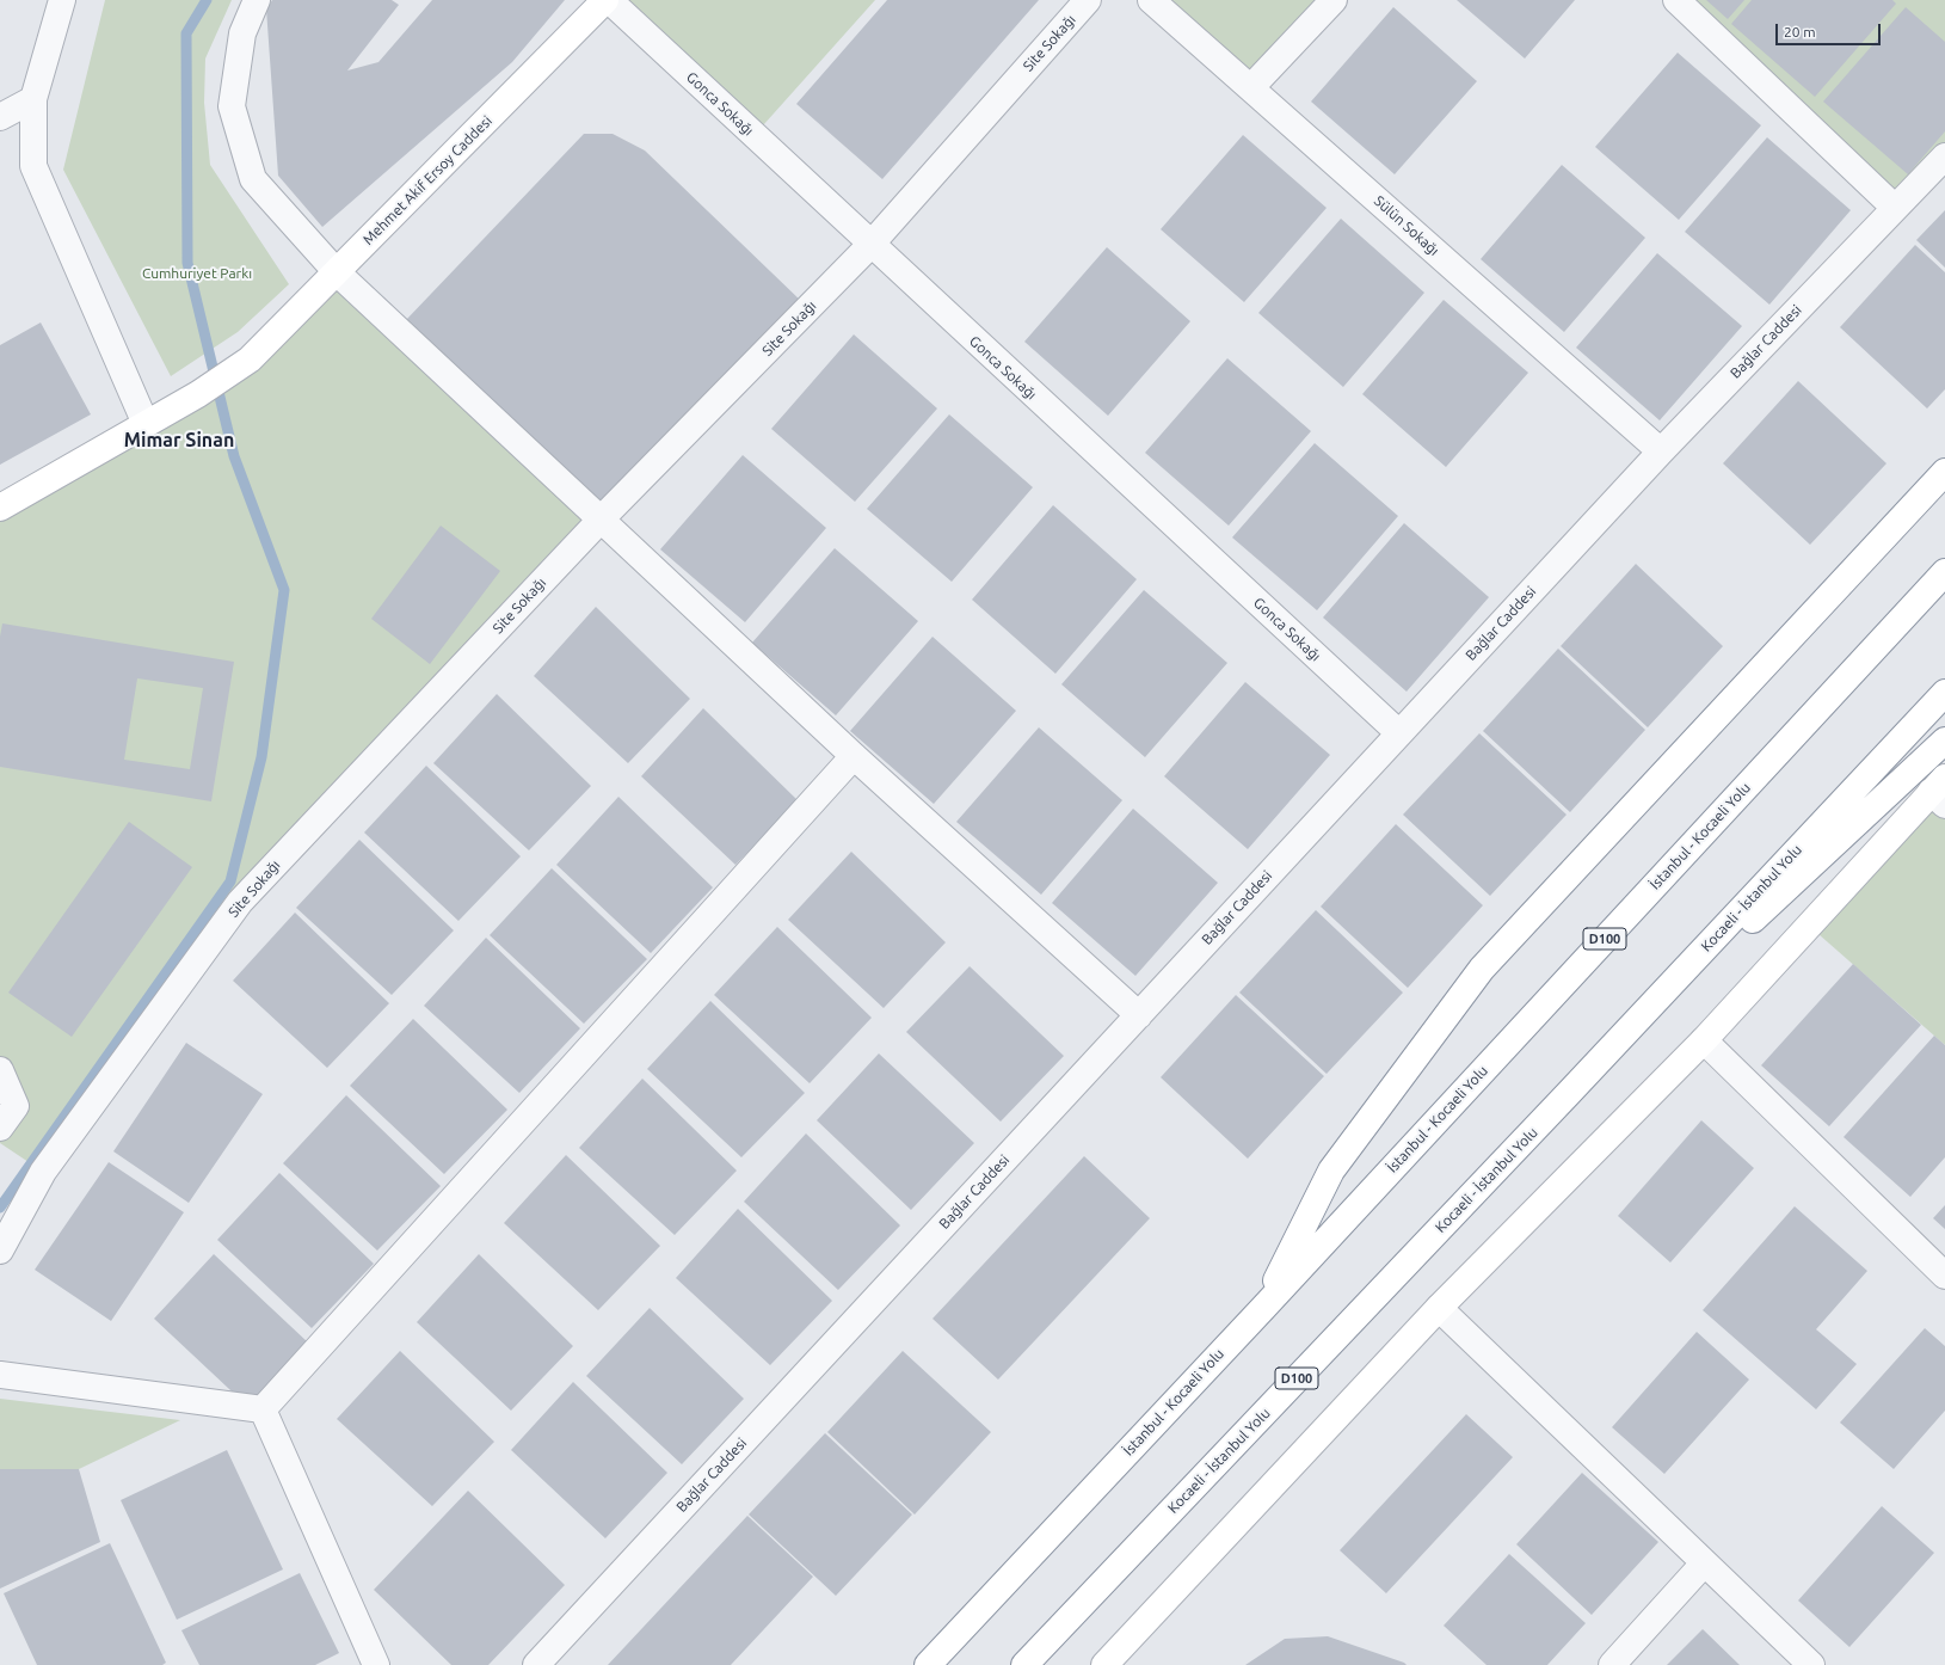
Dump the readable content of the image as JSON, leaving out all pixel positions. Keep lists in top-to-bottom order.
{
  "streets": {
    "main road": [
      "Mehmet Akif Ersoy Caddesi",
      "İstanbul - Kocaeli Yolu",
      "Kocaeli - İstanbul Yolu",
      "D100"
    ],
    "street": [
      "Site Sokağı",
      "Gonca Sokağı",
      "Sülün Sokağı",
      "Bağlar Caddesi"
    ]
  },
  "crossings": [
    ["Site Sokağı", "Gonca Sokağı"],
    ["Gonca Sokağı", "Mehmet Akif Ersoy Caddesi"],
    ["Gonca Sokağı", "Bağlar Caddesi"],
    ["Sülün Sokağı", "Bağlar Caddesi"]
  ],
  "districts": ["Mimar Sinan"],
  "parks": ["Cumhuriyet Parkı"],
  "scale_bar": "20 m"
}
